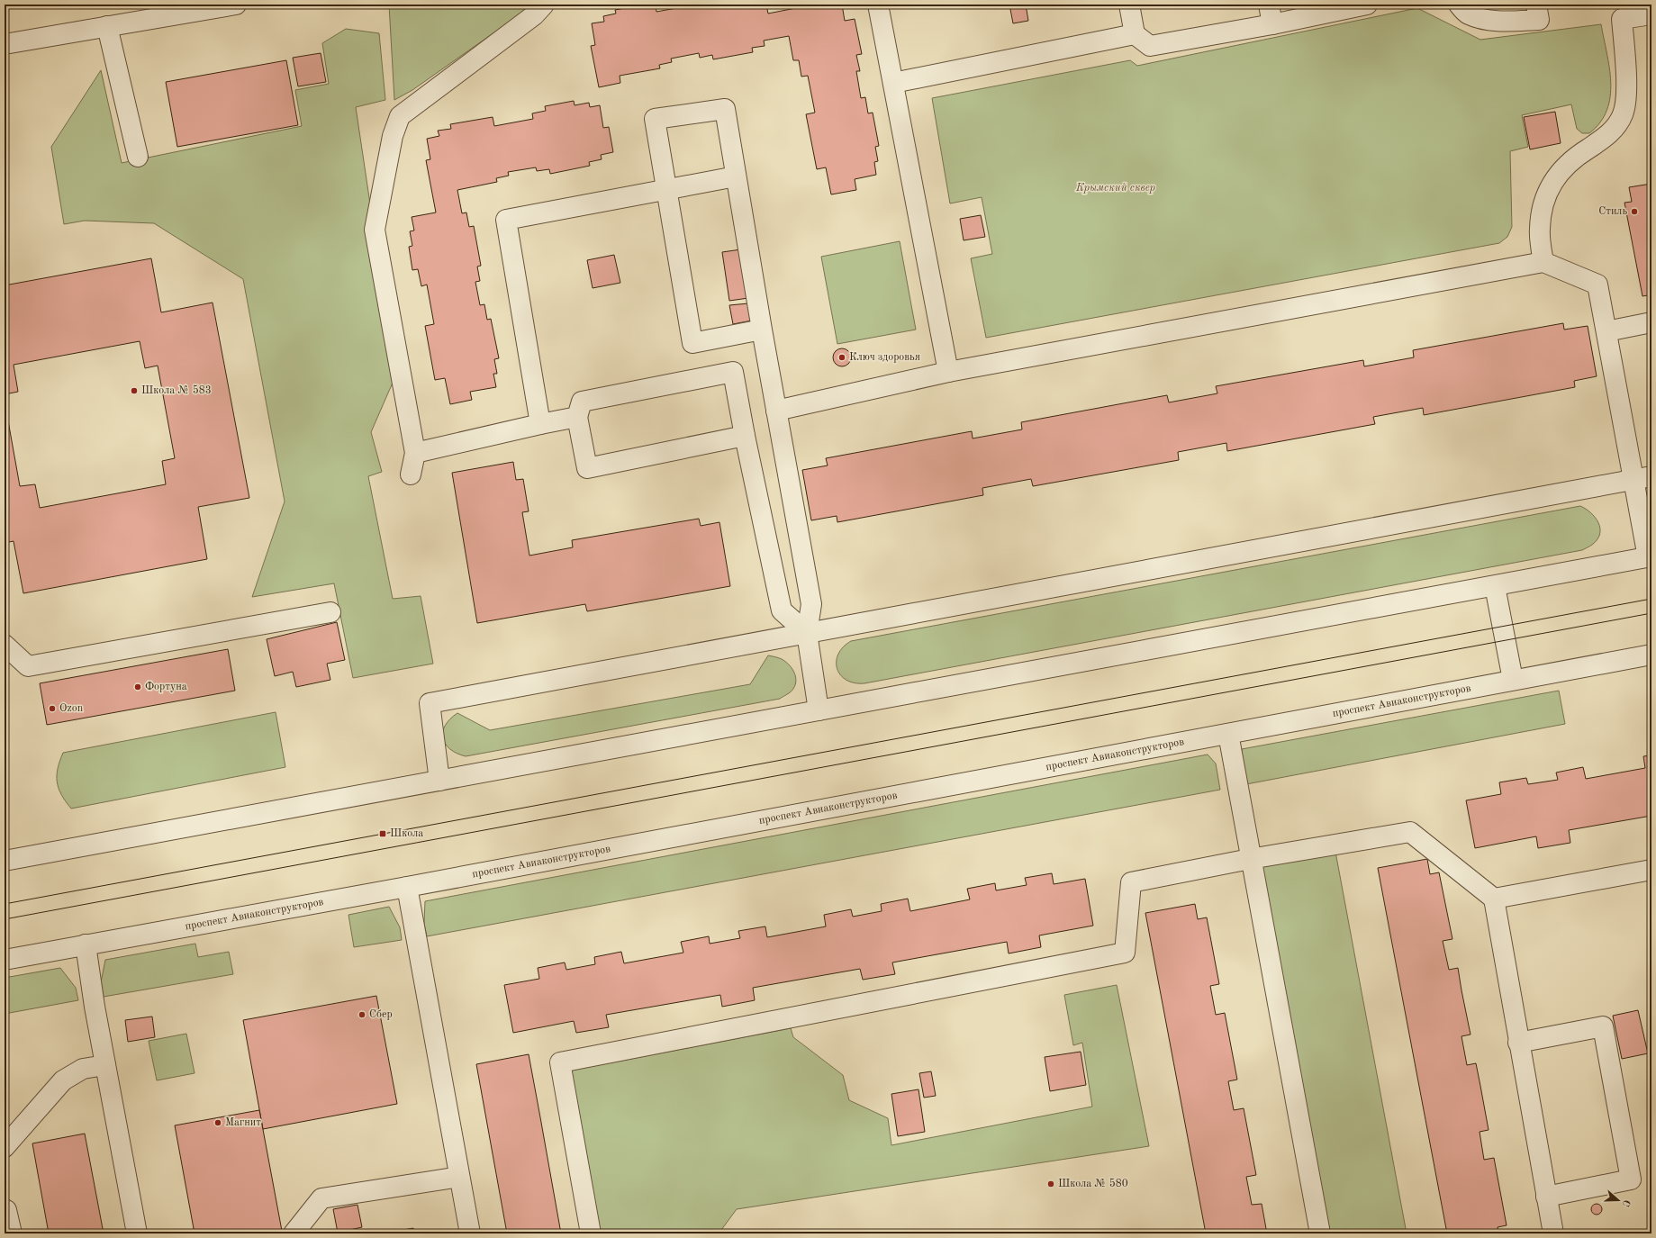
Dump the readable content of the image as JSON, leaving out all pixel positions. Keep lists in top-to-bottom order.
{
  "streets": {
    "street": ["проспект Авиаконструкторов"]
  },
  "parks": ["Крымский сквер"],
  "places": {
    "other": [
      "Стиль",
      "Ключ здоровья",
      "Школа № 583",
      "Фортуна",
      "Ozon",
      "Сбер",
      "Магнит",
      "Школа № 580"
    ],
    "transit": ["Школа"]
  },
  "north": "right"
}
